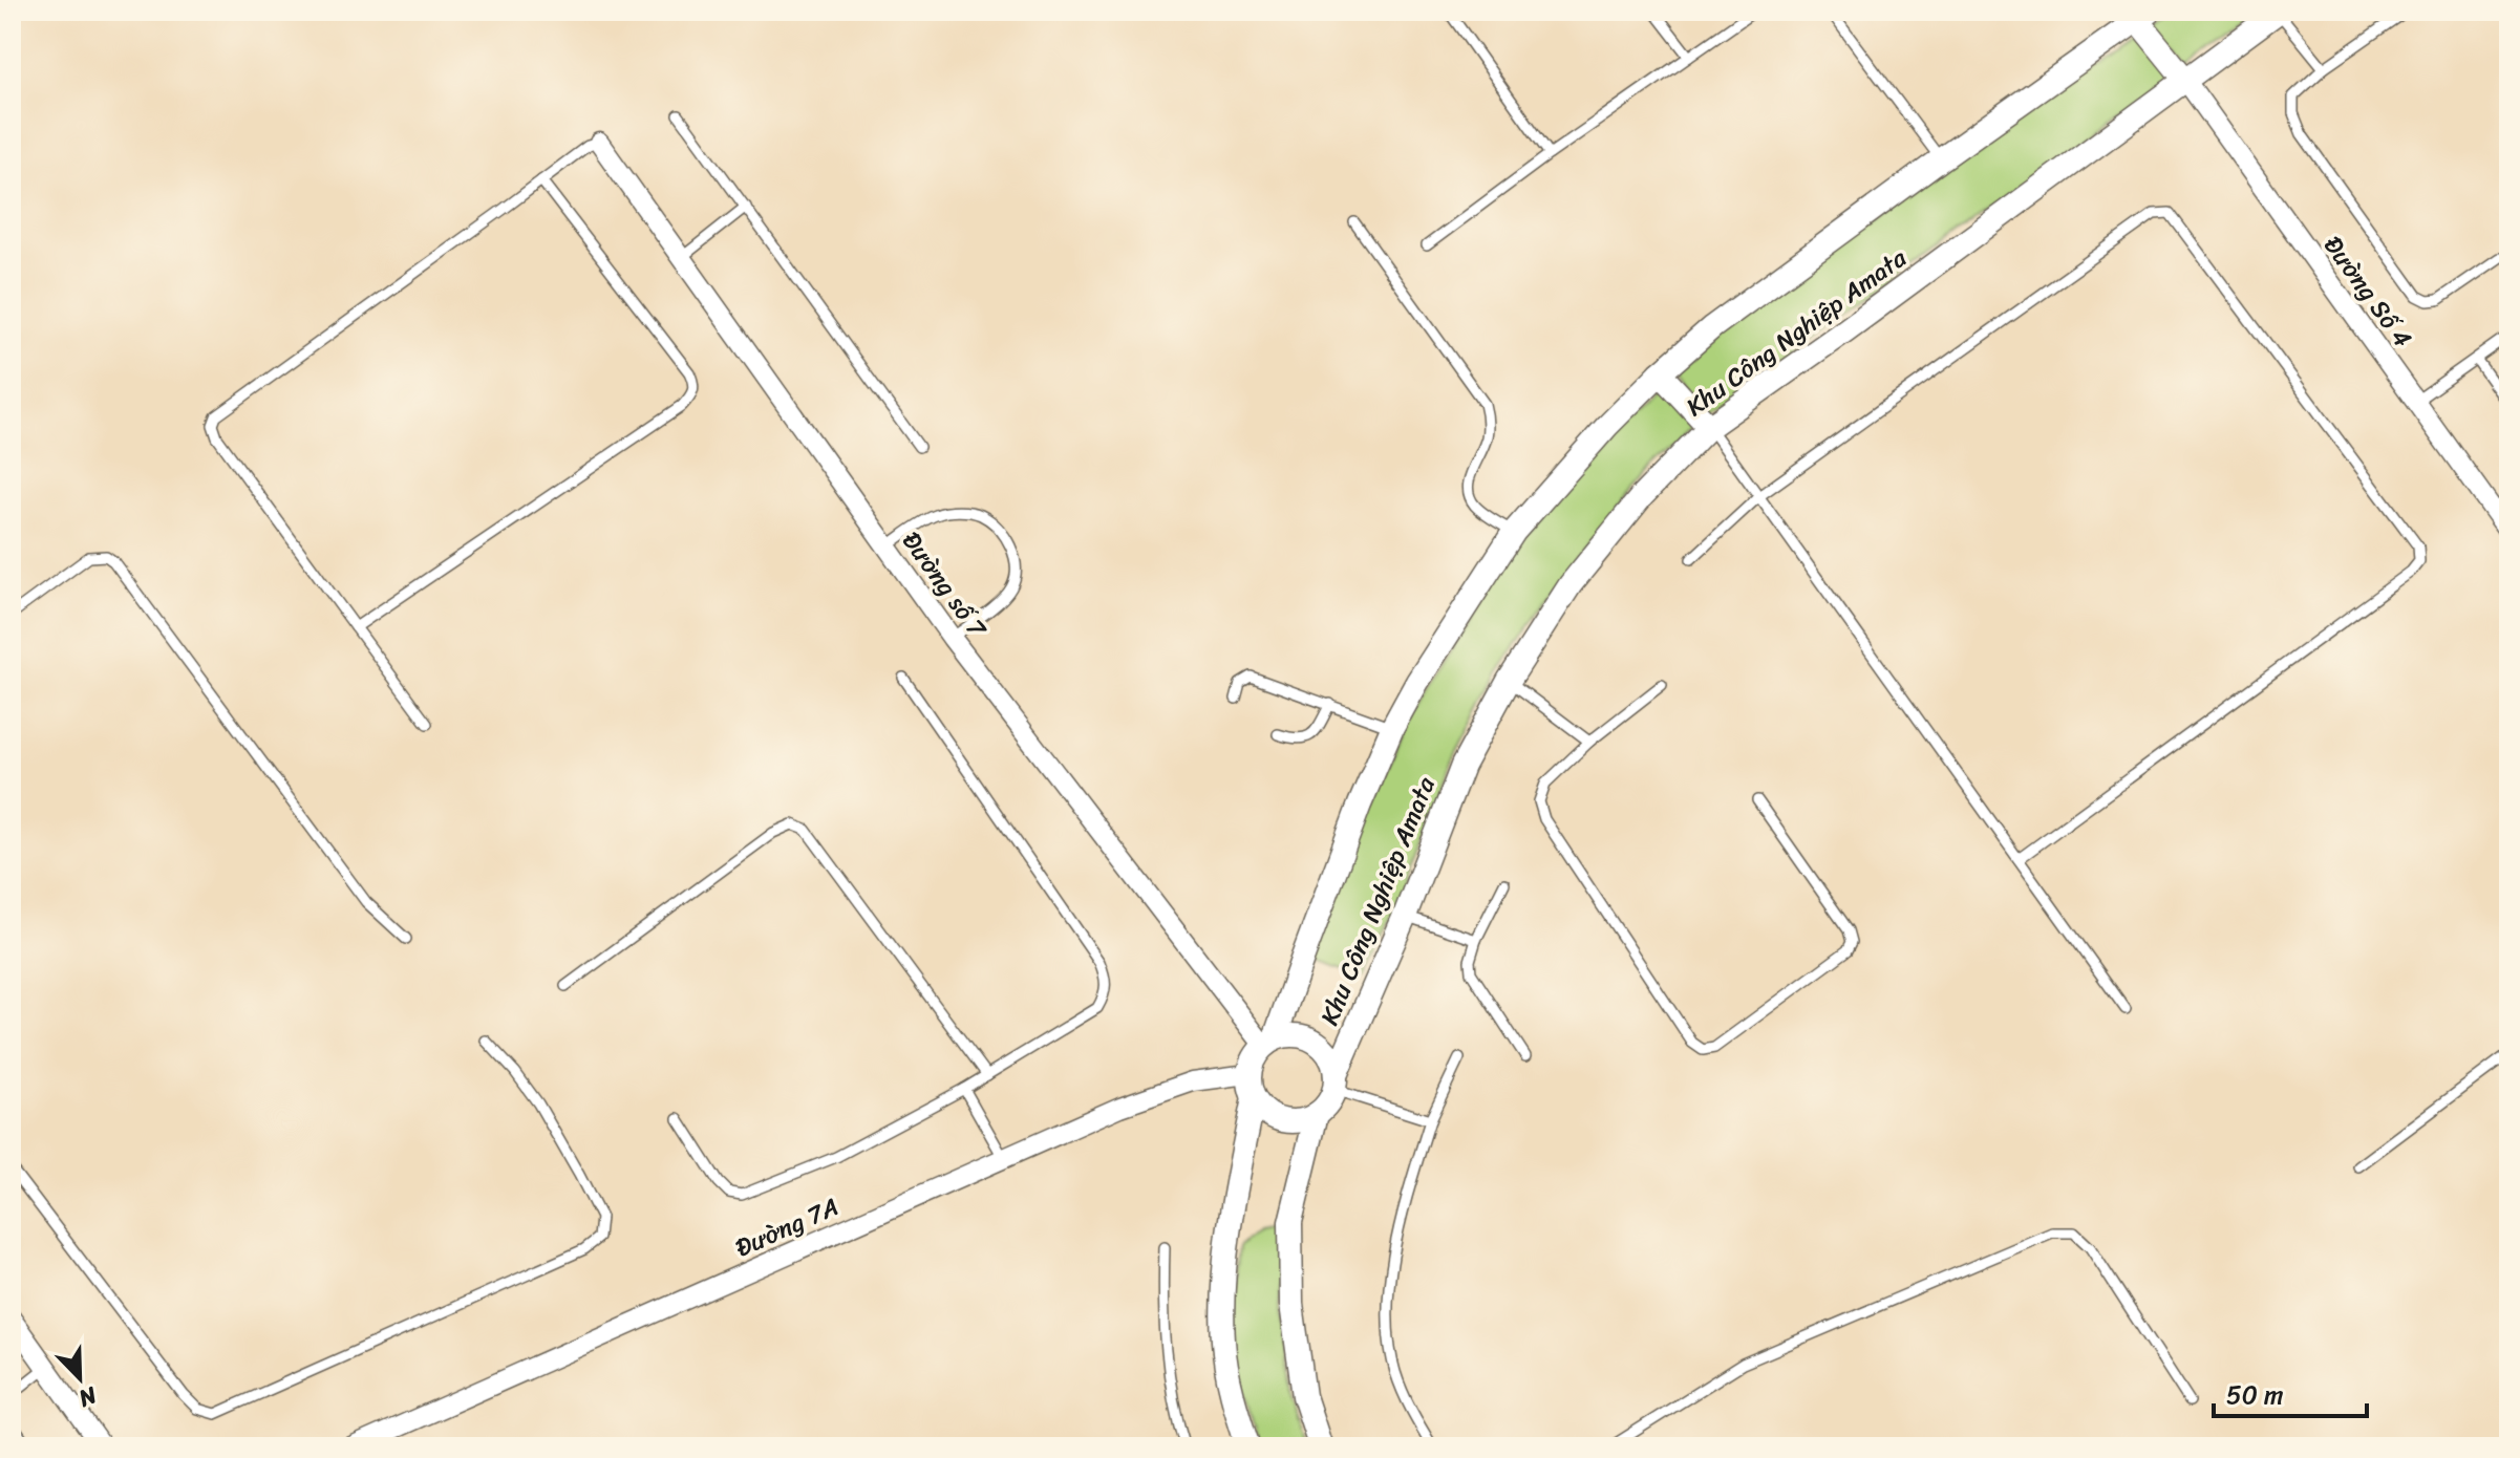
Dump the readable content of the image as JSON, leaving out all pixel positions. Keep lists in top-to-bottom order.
{
  "streets": {
    "street": [
      "Đường Số 4",
      "Khu Công Nghiệp Amata",
      "Đường số 7",
      "Đường 7A"
    ]
  },
  "crossings": [
    ["Đường Số 4", "Khu Công Nghiệp Amata"],
    ["Khu Công Nghiệp Amata", "Đường số 7"],
    ["Khu Công Nghiệp Amata", "Đường 7A"],
    ["Đường số 7", "Đường 7A"]
  ],
  "scale_bar": "50 m",
  "north": "bottom right"
}
